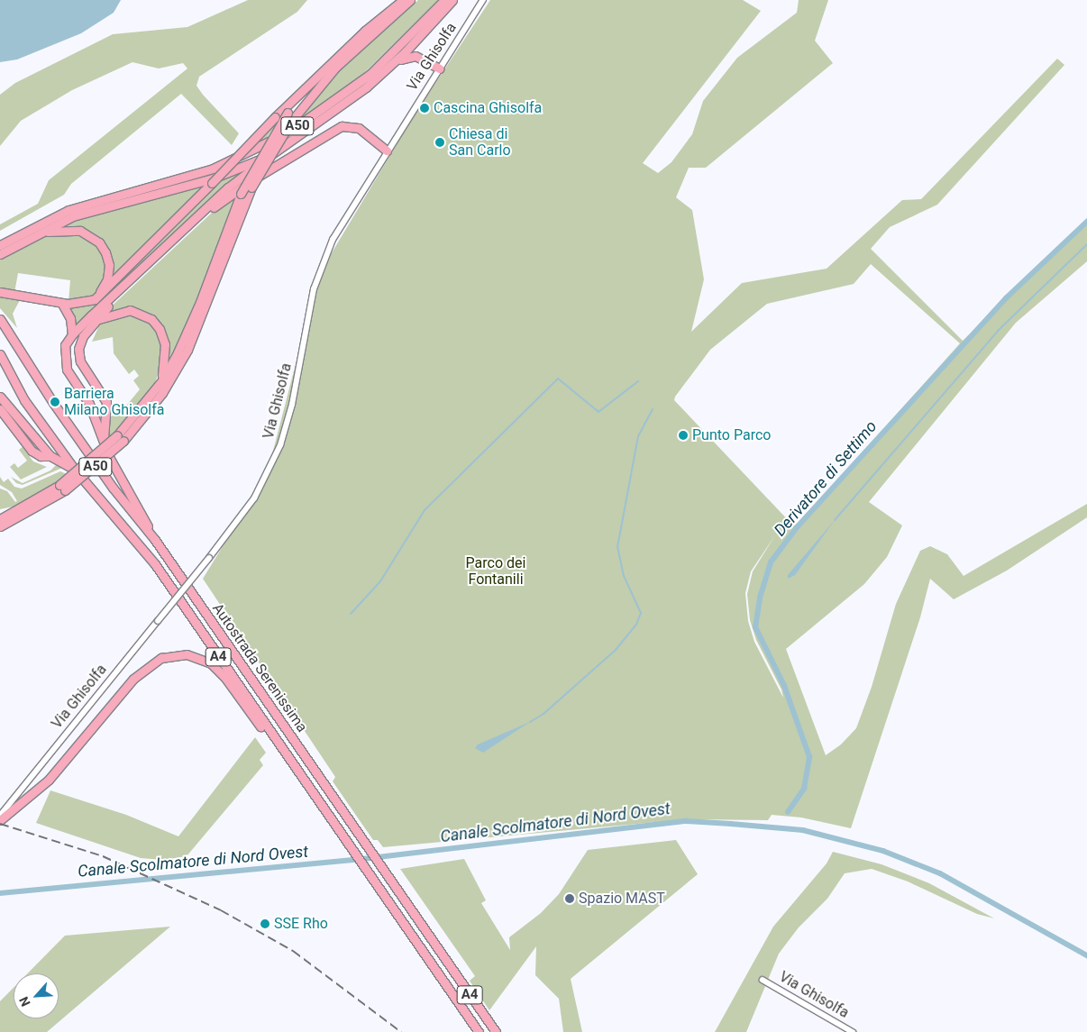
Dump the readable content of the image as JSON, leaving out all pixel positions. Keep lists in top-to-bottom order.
{
  "streets": {
    "highway": ["A50", "A4", "Autostrada Serenissima"],
    "street": ["Via Ghisolfa"]
  },
  "water": ["Derivatore di Settimo", "Canale Scolmatore di Nord Ovest"],
  "parks": ["Parco dei Fontanili"],
  "places": [
    "Cascina Ghisolfa",
    "Chiesa di San Carlo",
    "Barriera Milano Ghisolfa",
    "Punto Parco",
    "Spazio MAST",
    "SSE Rho"
  ],
  "north": "bottom left"
}
